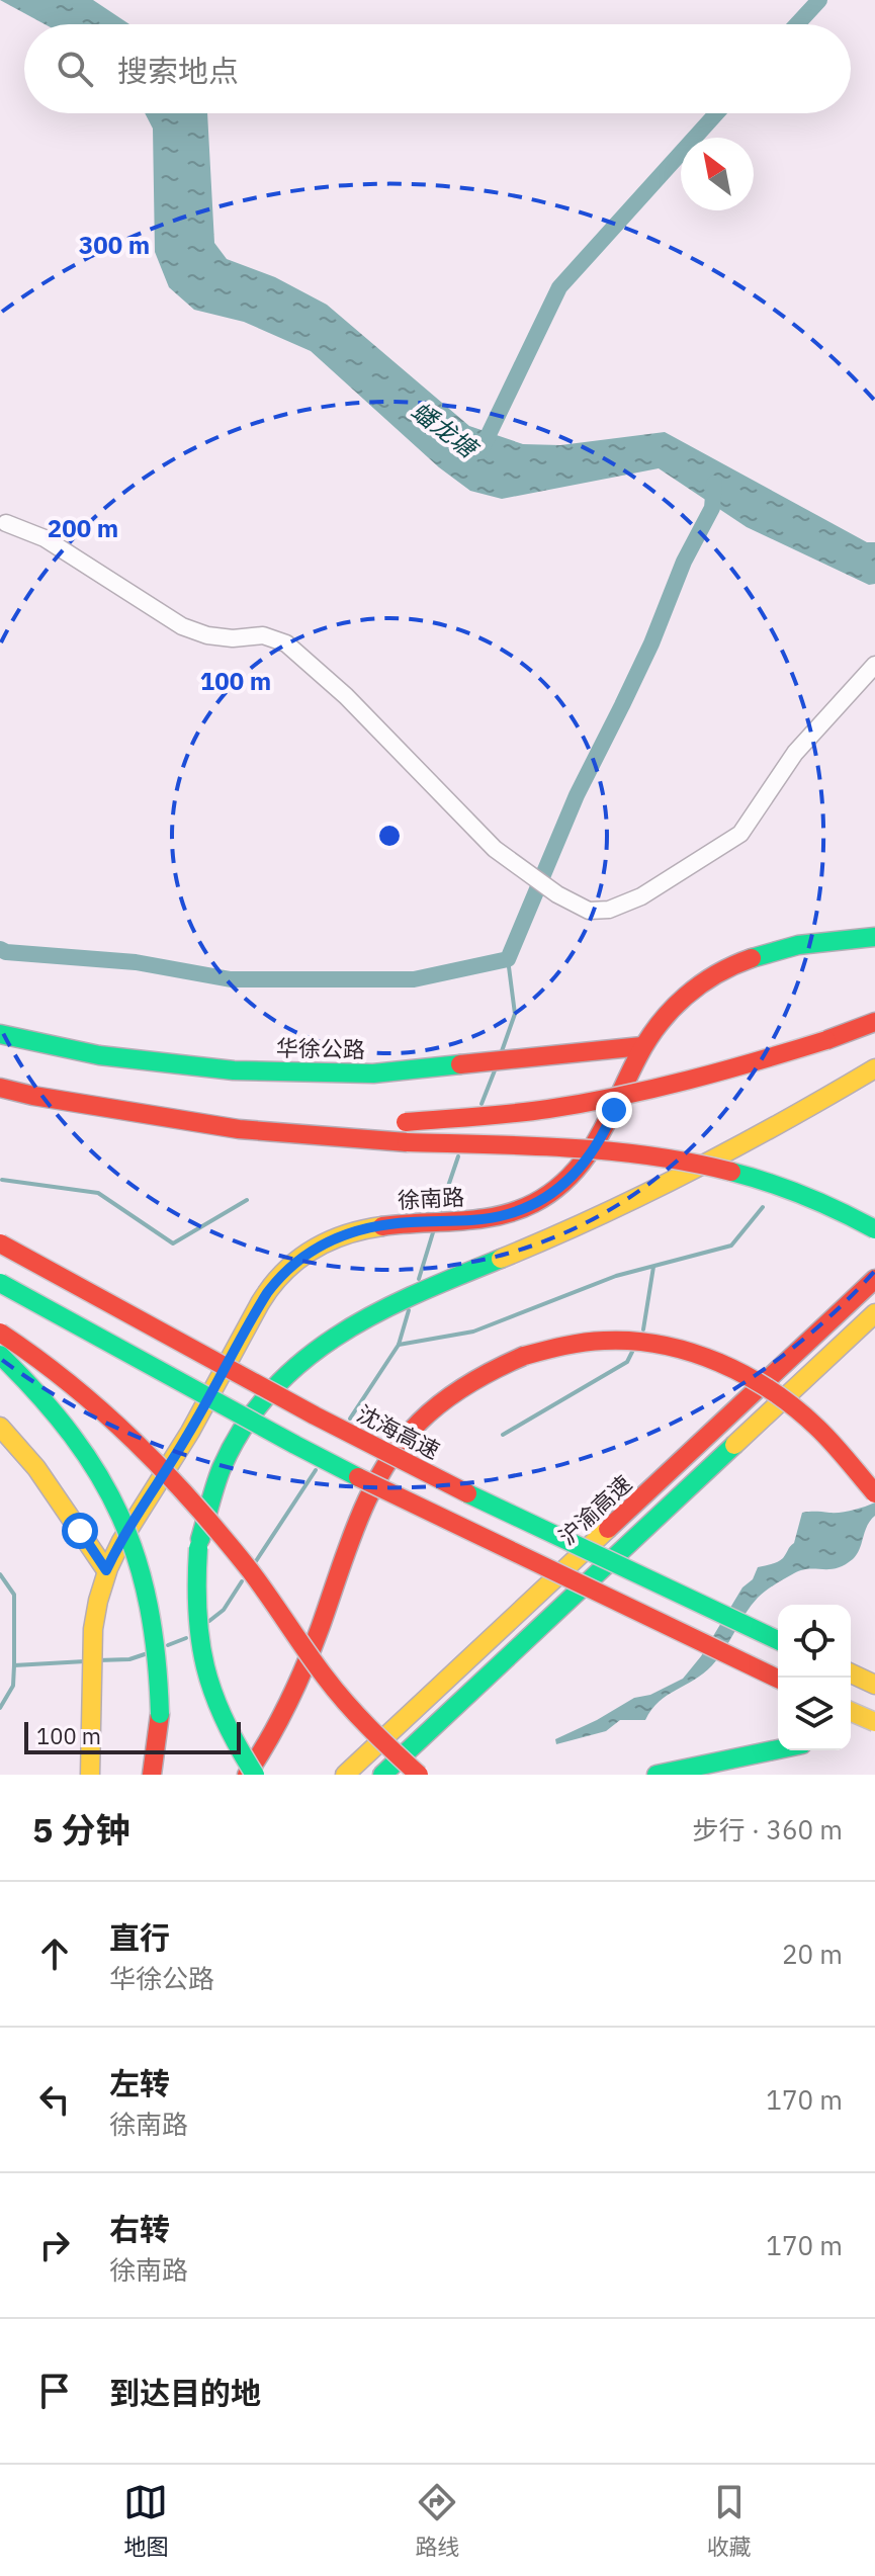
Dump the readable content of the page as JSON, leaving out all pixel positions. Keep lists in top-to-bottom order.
{
  "streets": {
    "main road": [
      "华徐公路",
      "徐南路",
      "沈海高速",
      "沪渝高速"
    ]
  },
  "crossings": [
    ["华徐公路", "徐南路"]
  ],
  "water": ["蟠龙塘"],
  "scale_bar": "100 m",
  "north": "top left",
  "page": {
    "search": "搜索地点",
    "scale": "100 m",
    "heading": ["5 分钟", "步行 · 360 m"],
    "list": [
      ["直行", "华徐公路", "20 m"],
      ["左转", "徐南路", "170 m"],
      ["右转", "徐南路", "170 m"],
      "到达目的地"
    ],
    "nav": ["地图", "路线", "收藏"]
  },
  "rings": ["300 m", "200 m", "100 m"]
}
